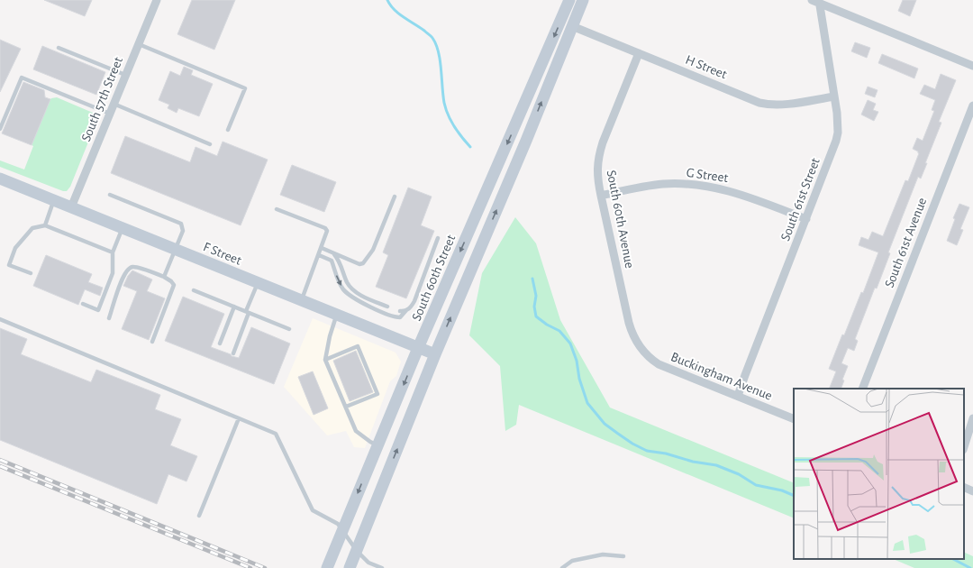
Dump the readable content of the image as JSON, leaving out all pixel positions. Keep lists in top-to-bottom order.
{
  "streets": {
    "main road": ["F Street", "South 60th Street"],
    "street": [
      "H Street",
      "South 57th Street",
      "G Street",
      "South 61st Street",
      "South 60th Avenue",
      "South 61st Avenue",
      "Buckingham Avenue"
    ]
  },
  "crossings": [
    ["H Street", "South 61st Street"],
    ["H Street", "South 60th Avenue"],
    ["South 57th Street", "F Street"],
    ["G Street", "South 61st Street"],
    ["G Street", "South 60th Avenue"],
    ["South 61st Street", "Buckingham Avenue"],
    ["South 60th Avenue", "Buckingham Avenue"],
    ["F Street", "South 60th Street"]
  ]
}
